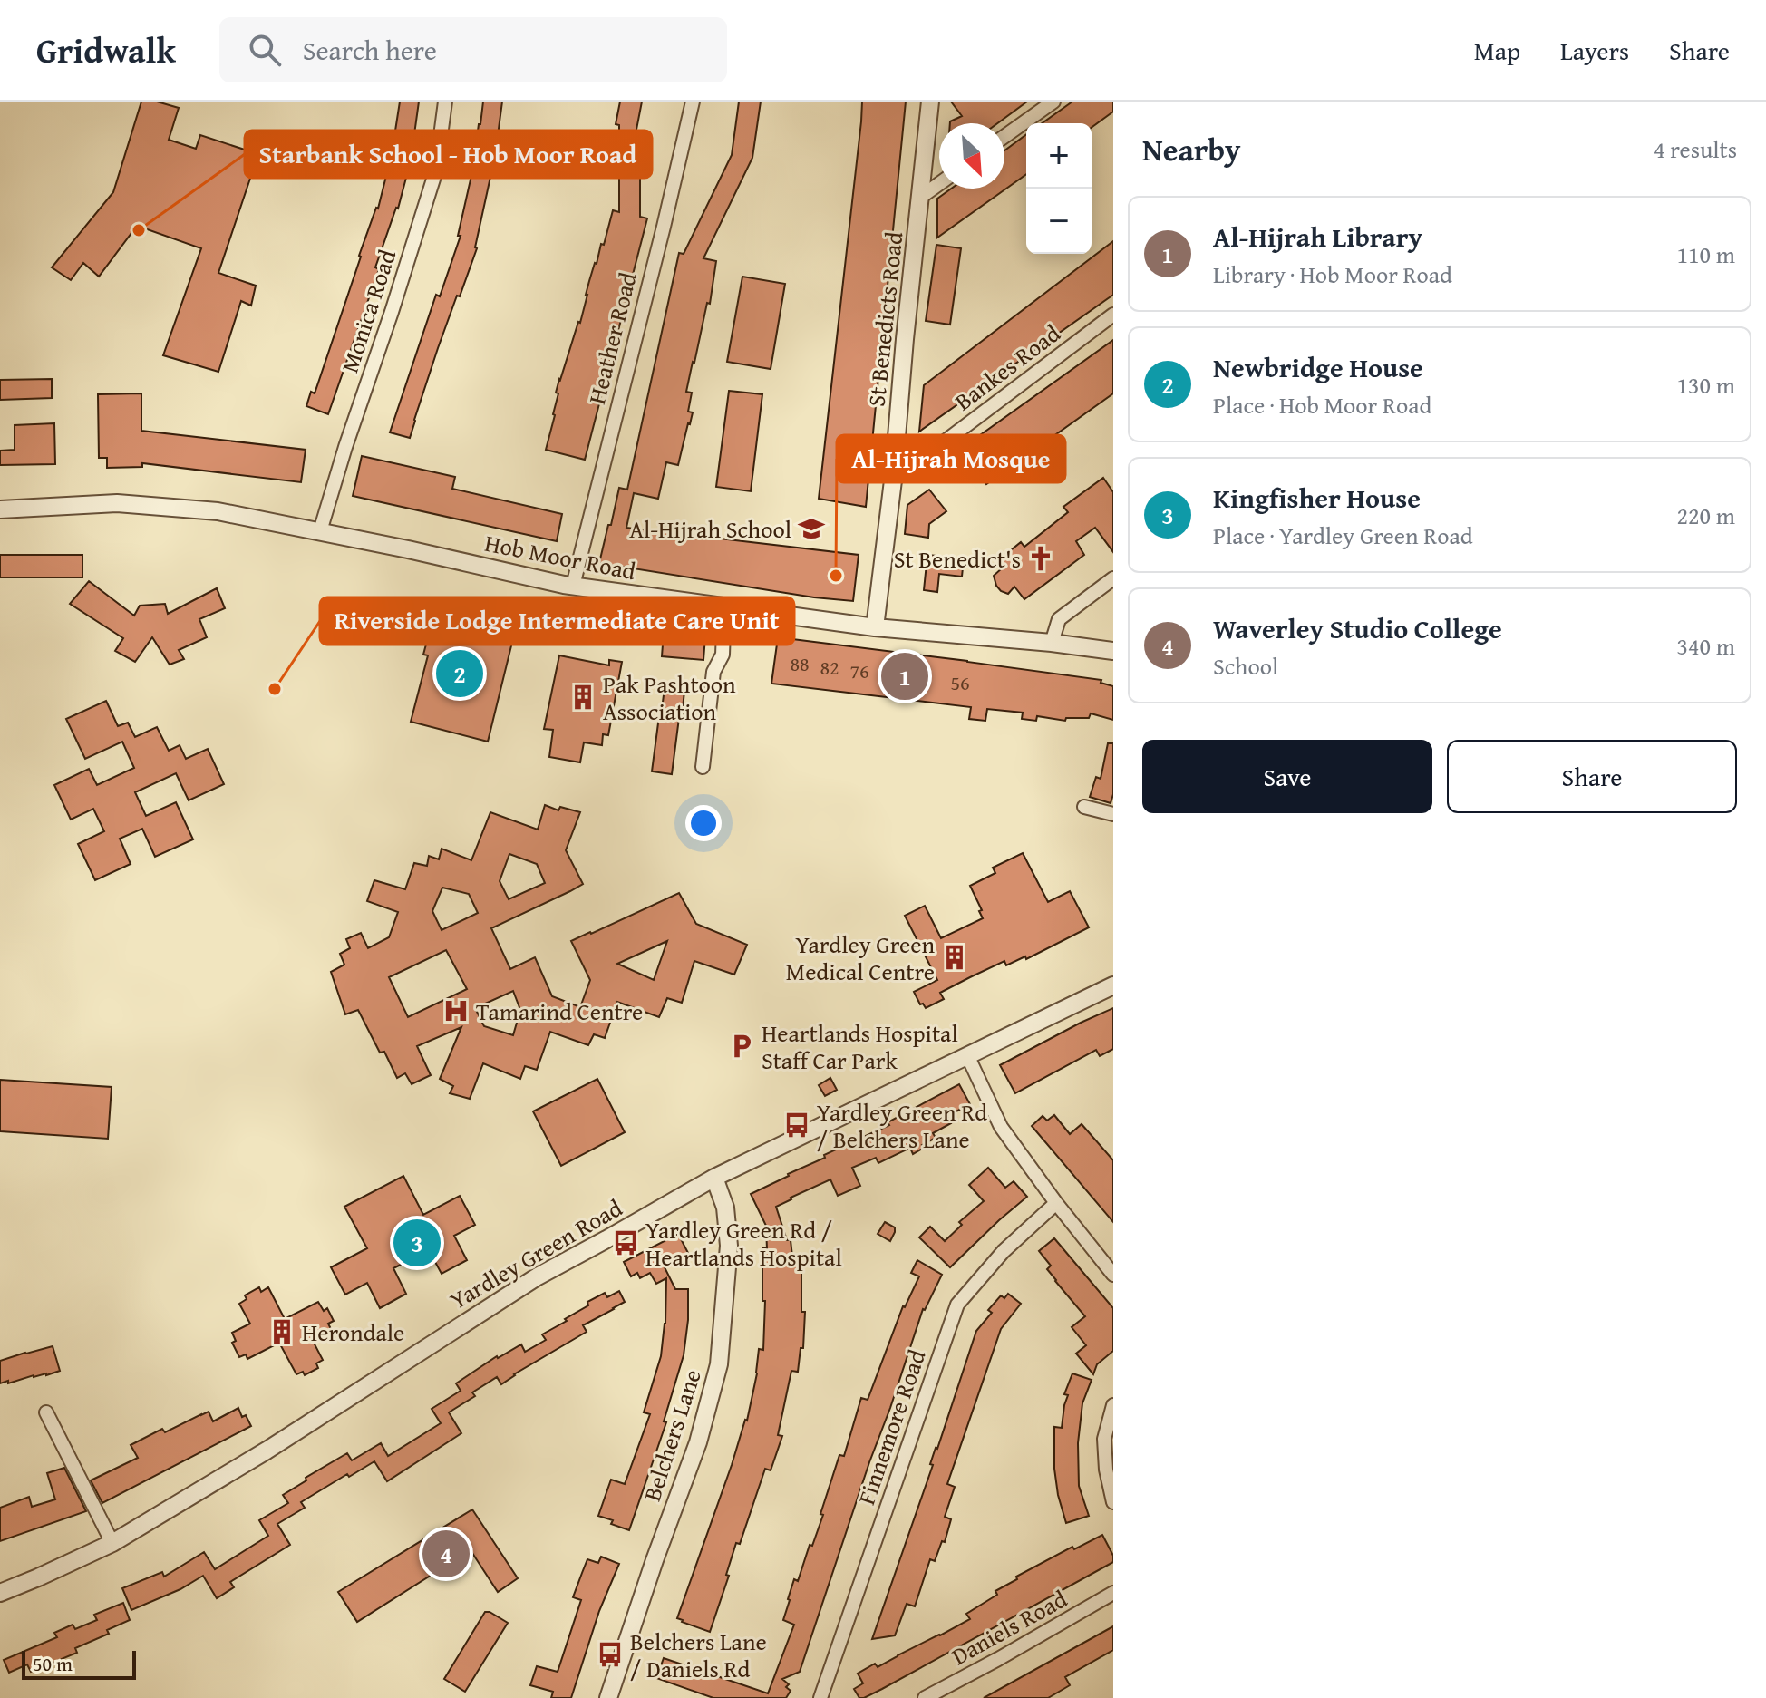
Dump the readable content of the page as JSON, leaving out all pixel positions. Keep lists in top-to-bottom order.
{
  "streets": {
    "street": [
      "Monica Road",
      "St Benedicts Road",
      "Heather Road",
      "Bankes Road",
      "Hob Moor Road",
      "Yardley Green Road",
      "Finnemore Road",
      "Belchers Lane",
      "Daniels Road"
    ]
  },
  "crossings": [
    ["Monica Road", "Hob Moor Road"],
    ["St Benedicts Road", "Bankes Road"],
    ["St Benedicts Road", "Hob Moor Road"],
    ["Heather Road", "Hob Moor Road"],
    ["Yardley Green Road", "Belchers Lane"]
  ],
  "places": {
    "other": ["Starbank School - Hob Moor Road", "Al-Hijrah Mosque", "Riverside Lodge Intermediate Care Unit"],
    "school or university": ["Al-Hijrah School"],
    "church": ["St Benedict's"],
    "building": ["Pak Pashtoon Association", "Yardley Green Medical Centre", "Herondale"],
    "hospital": ["Tamarind Centre"],
    "parking": ["Heartlands Hospital Staff Car Park"],
    "bus stop": ["Yardley Green Rd / Belchers Lane", "Yardley Green Rd / Heartlands Hospital", "Belchers Lane / Daniels Rd"]
  },
  "house_numbers": [
    "88",
    "82",
    "76",
    "56"
  ],
  "scale_bar": "50 m",
  "north": "bottom right",
  "page": {
    "header": "Gridwalk",
    "search": "Search here",
    "nav": ["Map", "Layers", "Share"],
    "heading": ["Nearby", "4 results"],
    "map_buttons": ["+", "−"],
    "list": [
      {
        "mark": "1",
        "name": "Al-Hijrah Library",
        "note": "Library · Hob Moor Road",
        "value": "110 m"
      },
      {
        "mark": "2",
        "name": "Newbridge House",
        "note": "Place · Hob Moor Road",
        "value": "130 m"
      },
      {
        "mark": "3",
        "name": "Kingfisher House",
        "note": "Place · Yardley Green Road",
        "value": "220 m"
      },
      {
        "mark": "4",
        "name": "Waverley Studio College",
        "note": "School",
        "value": "340 m"
      }
    ],
    "pins": [
      "2",
      "1",
      "3",
      "4"
    ],
    "buttons": ["Save", "Share"],
    "scale": "50 m"
  }
}
